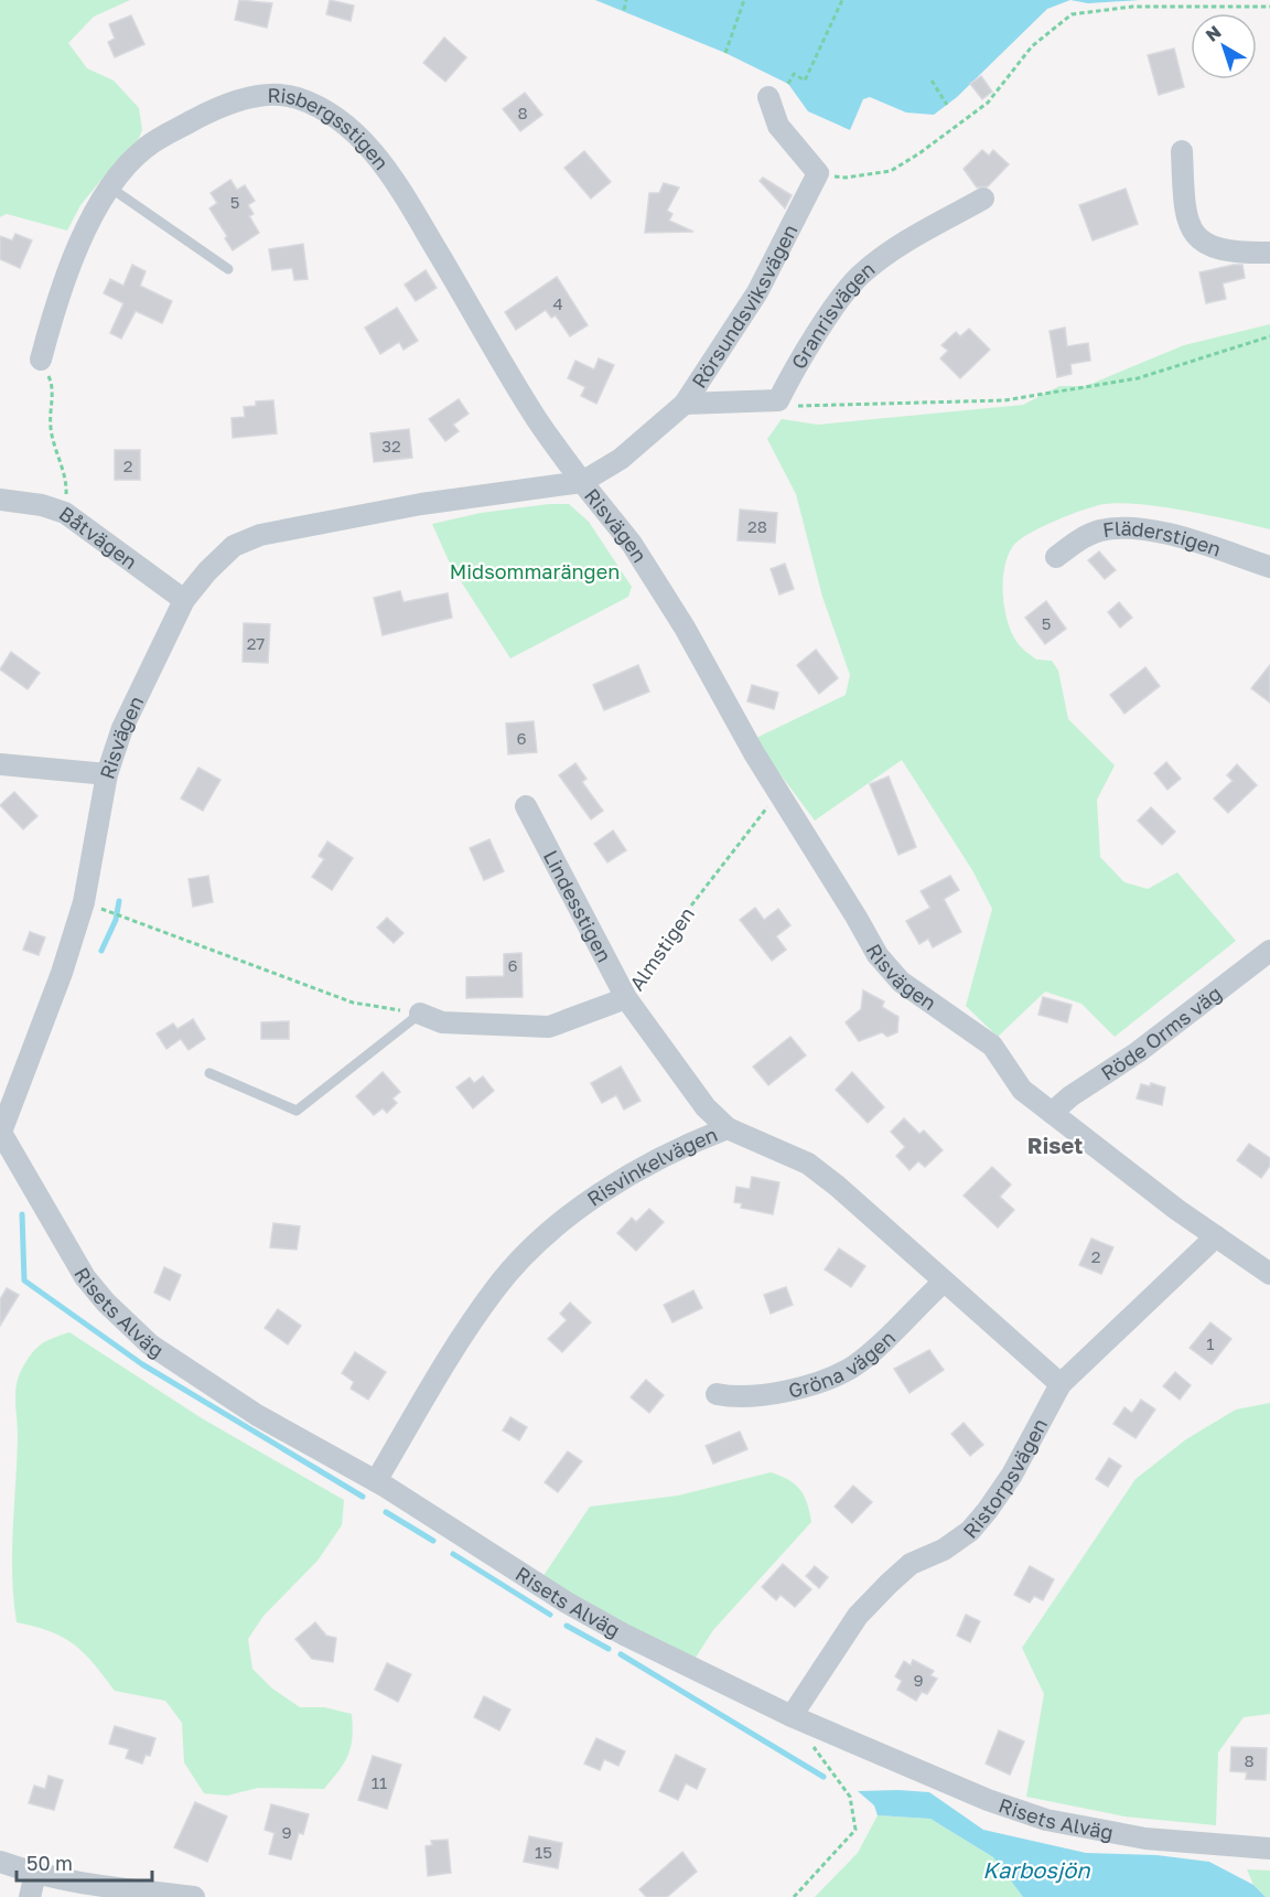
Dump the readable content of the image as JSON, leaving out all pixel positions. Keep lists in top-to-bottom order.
{
  "streets": {
    "street": [
      "Risbergsstigen",
      "Rörsundsviksvägen",
      "Granrisvägen",
      "Risvägen",
      "Båtvägen",
      "Fläderstigen",
      "Lindesstigen",
      "Almstigen",
      "Röde Orms väg",
      "Risvinkelvägen",
      "Risets Alväg",
      "Gröna vägen",
      "Ristorpsvägen"
    ]
  },
  "crossings": [
    ["Risbergsstigen", "Rörsundsviksvägen"],
    ["Risbergsstigen", "Risvägen"],
    ["Rörsundsviksvägen", "Risvägen"],
    ["Risvägen", "Båtvägen"],
    ["Risvägen", "Almstigen"],
    ["Risvägen", "Röde Orms väg"],
    ["Risvägen", "Risets Alväg"],
    ["Risvägen", "Ristorpsvägen"],
    ["Lindesstigen", "Almstigen"],
    ["Lindesstigen", "Risvinkelvägen"],
    ["Risvinkelvägen", "Risets Alväg"],
    ["Risvinkelvägen", "Gröna vägen"],
    ["Risvinkelvägen", "Ristorpsvägen"],
    ["Risets Alväg", "Ristorpsvägen"]
  ],
  "districts": ["Riset"],
  "water": ["Karbosjön"],
  "parks": ["Midsommarängen"],
  "house_numbers": [
    "8",
    "5",
    "4",
    "32",
    "2",
    "28",
    "5",
    "27",
    "6",
    "6",
    "2",
    "1",
    "9",
    "8",
    "11",
    "9",
    "15"
  ],
  "scale_bar": "50 m",
  "north": "top left"
}
